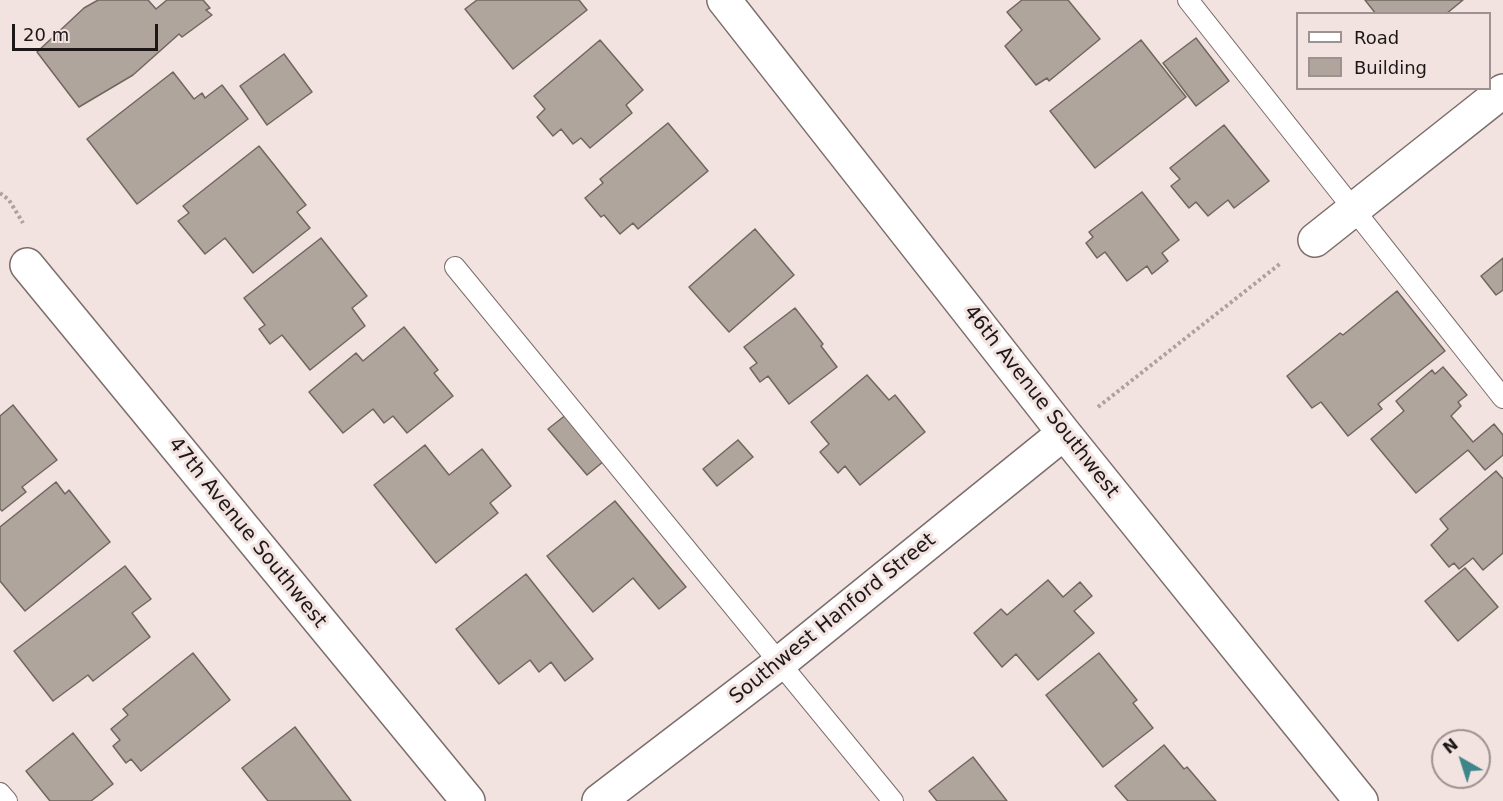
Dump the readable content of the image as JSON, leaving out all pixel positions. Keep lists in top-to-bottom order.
{
  "streets": {
    "street": ["46th Avenue Southwest", "47th Avenue Southwest", "Southwest Hanford Street"]
  },
  "crossings": [
    ["46th Avenue Southwest", "Southwest Hanford Street"]
  ],
  "legend": ["Road", "Building"],
  "scale_bar": "20 m",
  "north": "top left"
}
